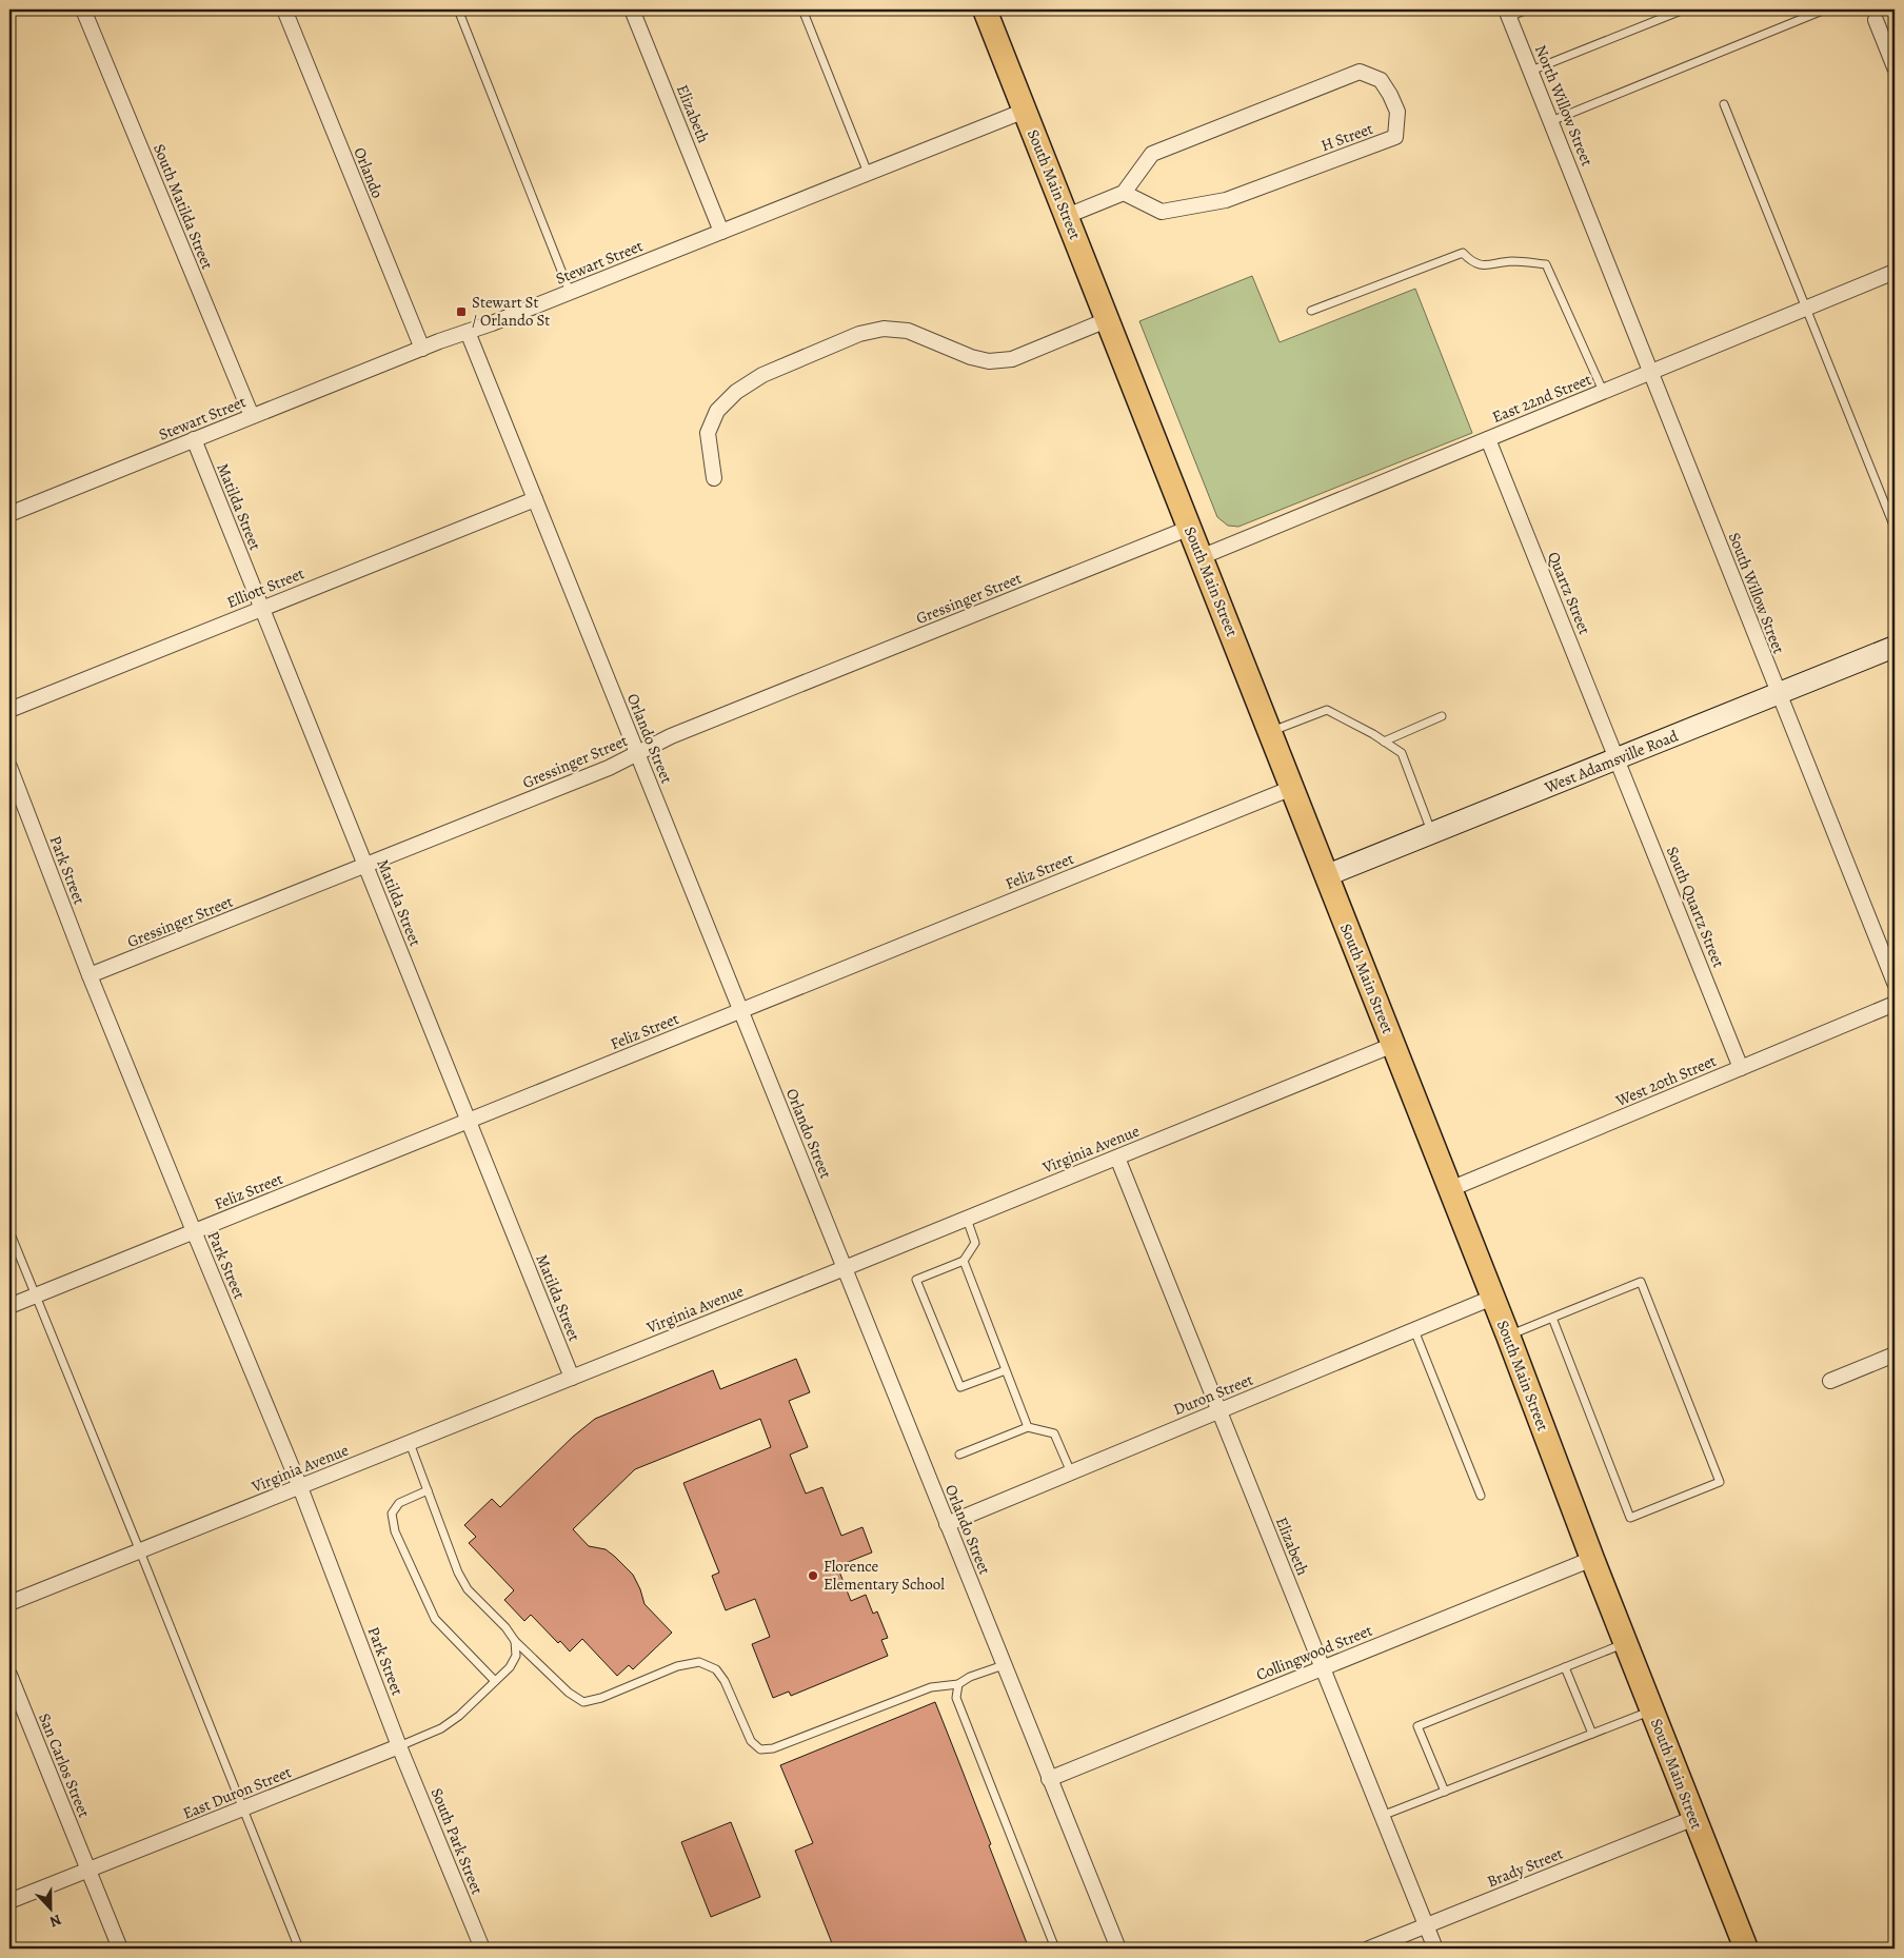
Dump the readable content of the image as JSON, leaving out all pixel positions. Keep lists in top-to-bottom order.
{
  "streets": {
    "main road": ["South Main Street"],
    "street": [
      "North Willow Street",
      "Elizabeth",
      "H Street",
      "Orlando",
      "South Matilda Street",
      "Stewart Street",
      "East 22nd Street",
      "Matilda Street",
      "Elliott Street",
      "Quartz Street",
      "South Willow Street",
      "Gressinger Street",
      "Orlando Street",
      "West Adamsville Road",
      "Park Street",
      "Feliz Street",
      "South Quartz Street",
      "West 20th Street",
      "Virginia Avenue",
      "Duron Street",
      "Collingwood Street",
      "San Carlos Street",
      "East Duron Street",
      "South Park Street",
      "Brady Street"
    ]
  },
  "crossings": [
    ["North Willow Street", "South Willow Street"],
    ["Elizabeth", "Stewart Street"],
    ["Elizabeth", "Virginia Avenue"],
    ["Elizabeth", "Duron Street"],
    ["Elizabeth", "Collingwood Street"],
    ["Elizabeth", "Brady Street"],
    ["Orlando", "Stewart Street"],
    ["South Main Street", "Stewart Street"],
    ["South Main Street", "East 22nd Street"],
    ["South Main Street", "Gressinger Street"],
    ["South Main Street", "West Adamsville Road"],
    ["South Main Street", "Feliz Street"],
    ["South Main Street", "West 20th Street"],
    ["South Main Street", "Virginia Avenue"],
    ["South Main Street", "Duron Street"],
    ["South Main Street", "Collingwood Street"],
    ["South Main Street", "Brady Street"],
    ["South Matilda Street", "Stewart Street"],
    ["Stewart Street", "Matilda Street"],
    ["Stewart Street", "Orlando Street"],
    ["East 22nd Street", "Quartz Street"],
    ["East 22nd Street", "South Willow Street"],
    ["Matilda Street", "Elliott Street"],
    ["Matilda Street", "Gressinger Street"],
    ["Matilda Street", "Feliz Street"],
    ["Matilda Street", "Virginia Avenue"],
    ["Elliott Street", "Orlando Street"],
    ["Quartz Street", "West Adamsville Road"],
    ["Quartz Street", "South Quartz Street"],
    ["South Willow Street", "West Adamsville Road"],
    ["Gressinger Street", "Orlando Street"],
    ["Gressinger Street", "Park Street"],
    ["Orlando Street", "Feliz Street"],
    ["Orlando Street", "Virginia Avenue"],
    ["Orlando Street", "Duron Street"],
    ["Orlando Street", "Collingwood Street"],
    ["West Adamsville Road", "South Quartz Street"],
    ["Park Street", "Feliz Street"],
    ["Park Street", "Virginia Avenue"],
    ["Park Street", "East Duron Street"],
    ["Park Street", "South Park Street"],
    ["South Quartz Street", "West 20th Street"],
    ["San Carlos Street", "East Duron Street"],
    ["East Duron Street", "South Park Street"]
  ],
  "places": {
    "transit": ["Stewart St / Orlando St"],
    "other": ["Florence Elementary School"]
  },
  "north": "bottom"
}
